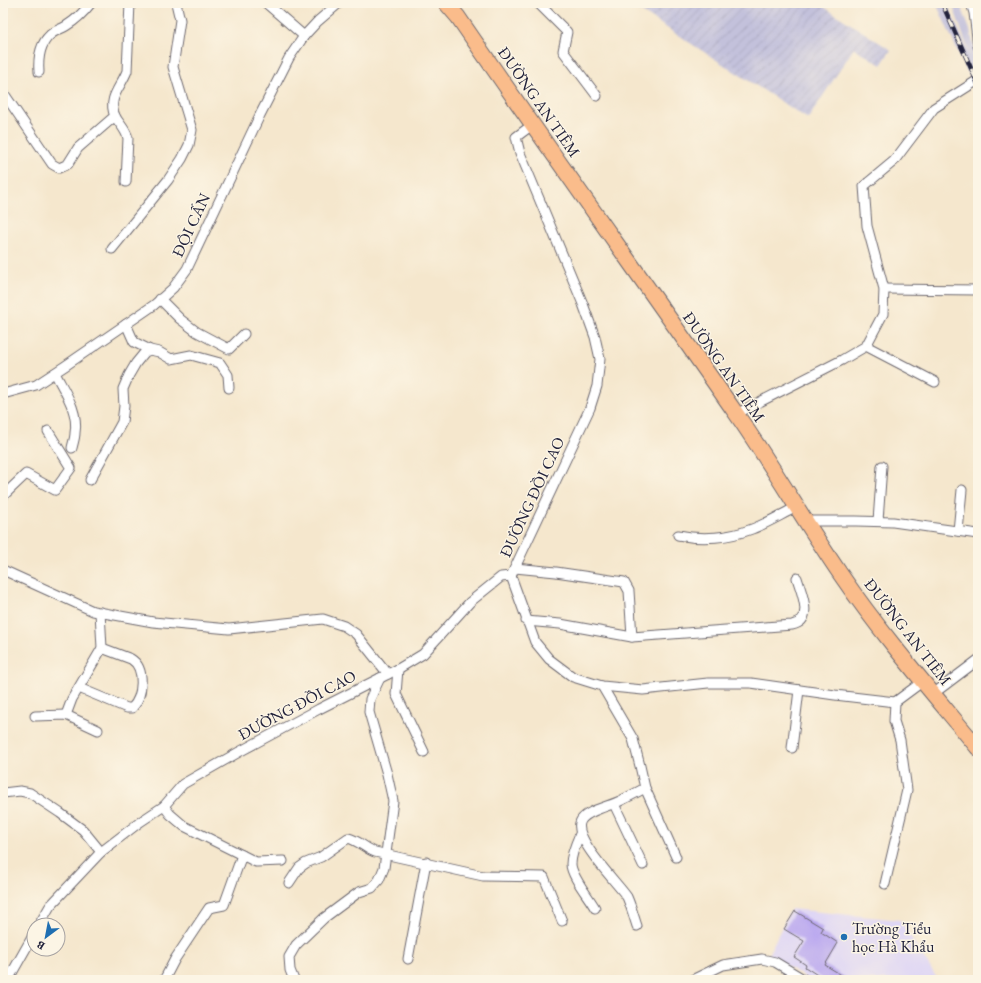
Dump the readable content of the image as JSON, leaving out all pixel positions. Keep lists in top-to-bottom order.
{
  "streets": {
    "main road": ["ĐƯỜNG AN TIÊM"],
    "street": ["ĐỘI CẤN", "ĐƯỜNG ĐỒI CAO"]
  },
  "crossings": [
    ["ĐƯỜNG AN TIÊM", "ĐƯỜNG ĐỒI CAO"]
  ],
  "places": ["Trường Tiểu học Hà Khẩu"],
  "north": "bottom left"
}
